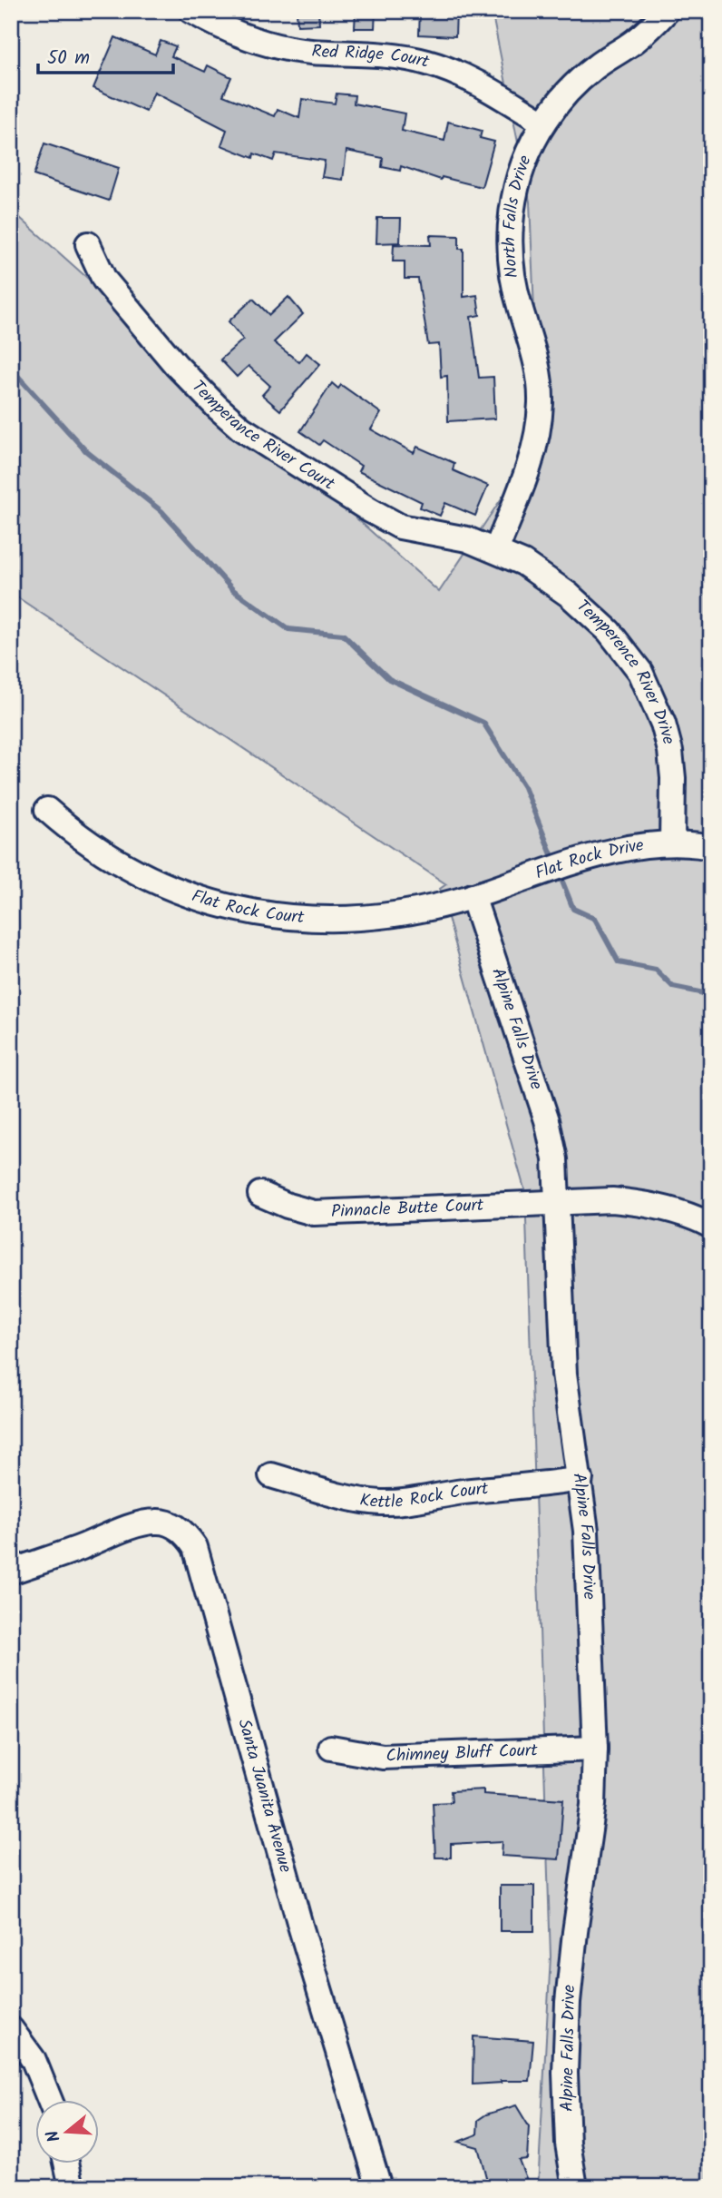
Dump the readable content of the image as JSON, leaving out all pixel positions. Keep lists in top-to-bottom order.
{
  "streets": {
    "street": [
      "Red Ridge Court",
      "North Falls Drive",
      "Temperance River Court",
      "Temperence River Drive",
      "Flat Rock Drive",
      "Flat Rock Court",
      "Alpine Falls Drive",
      "Pinnacle Butte Court",
      "Kettle Rock Court",
      "Chimney Bluff Court",
      "Santa Juanita Avenue"
    ]
  },
  "crossings": [
    ["Red Ridge Court", "North Falls Drive"],
    ["North Falls Drive", "Temperance River Court"],
    ["North Falls Drive", "Temperence River Drive"],
    ["Temperance River Court", "Temperence River Drive"],
    ["Temperence River Drive", "Flat Rock Drive"],
    ["Flat Rock Drive", "Flat Rock Court"],
    ["Flat Rock Drive", "Alpine Falls Drive"],
    ["Flat Rock Court", "Alpine Falls Drive"],
    ["Alpine Falls Drive", "Pinnacle Butte Court"],
    ["Alpine Falls Drive", "Kettle Rock Court"],
    ["Alpine Falls Drive", "Chimney Bluff Court"]
  ],
  "scale_bar": "50 m",
  "north": "left"
}
